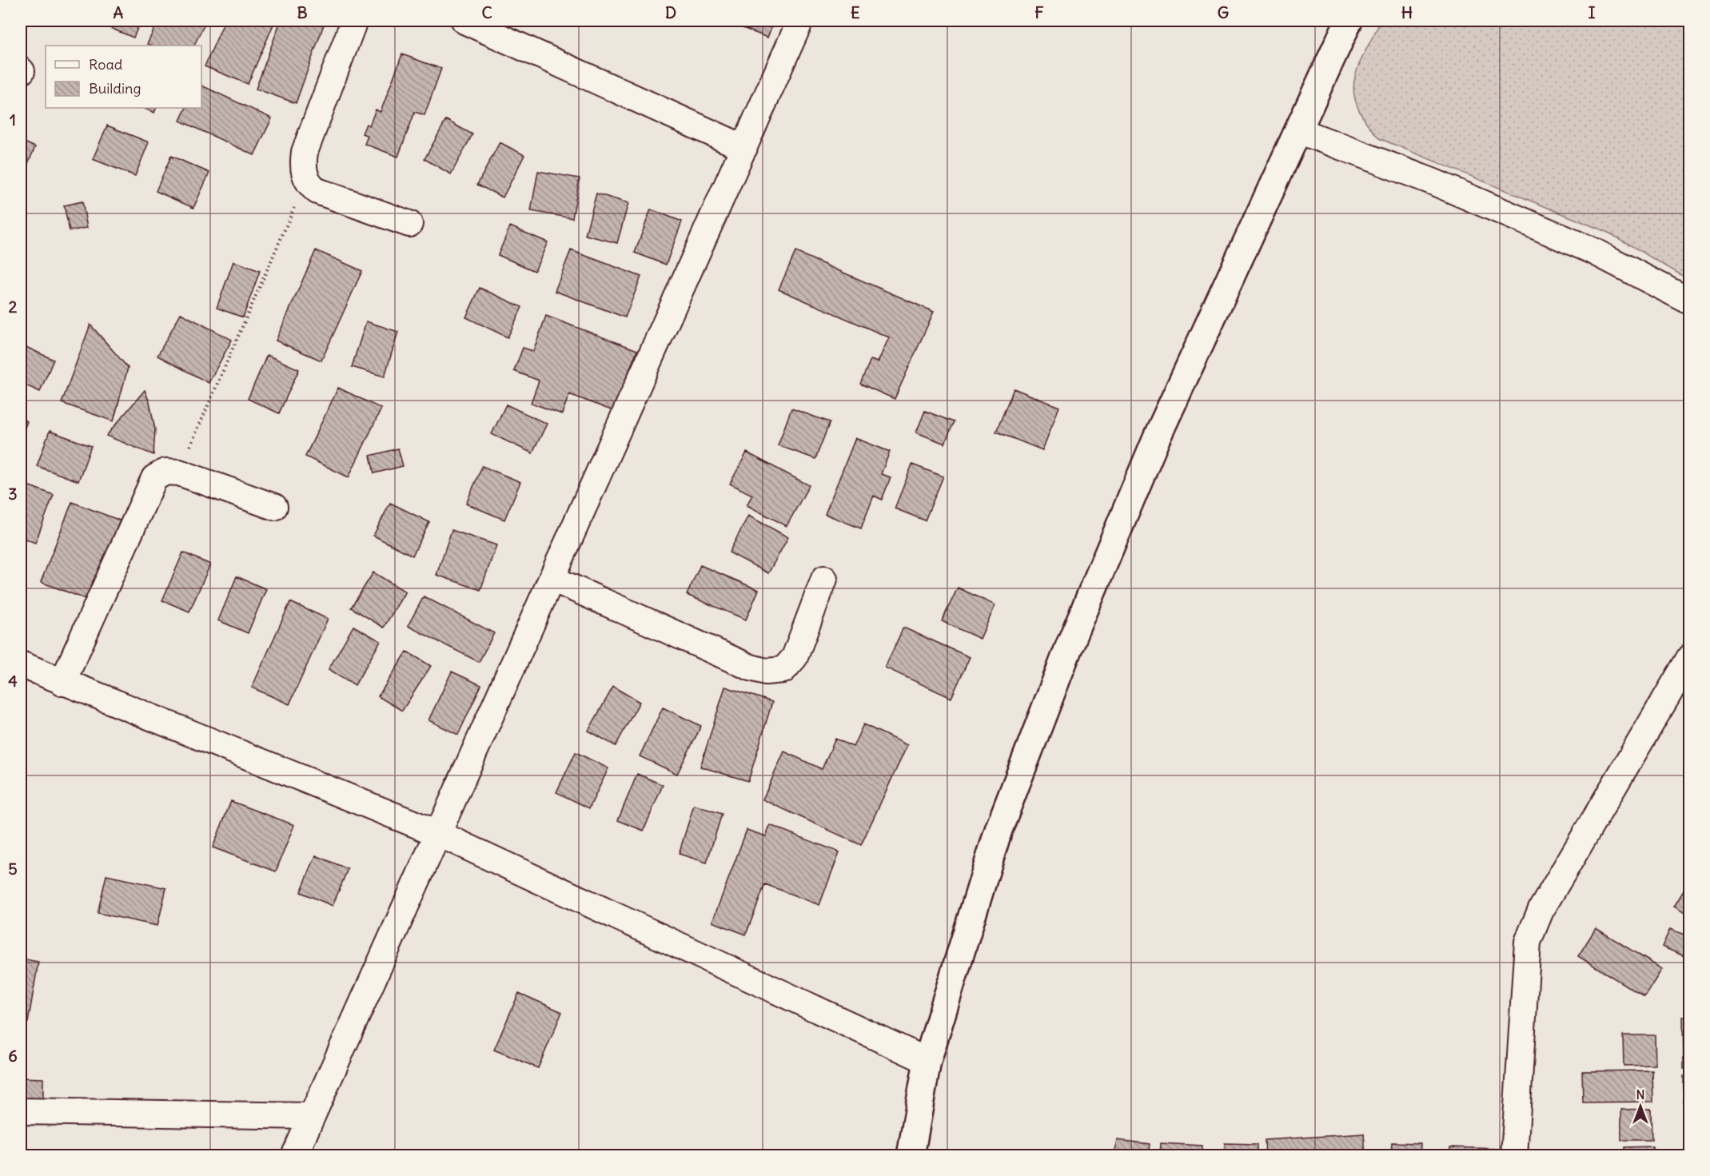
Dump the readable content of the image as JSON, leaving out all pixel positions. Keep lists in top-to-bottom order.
{
  "legend": ["Road", "Building"],
  "north": "top",
  "grid": {
    "columns": [
      "A",
      "B",
      "C",
      "D",
      "E",
      "F",
      "G",
      "H",
      "I"
    ],
    "rows": [
      "1",
      "2",
      "3",
      "4",
      "5",
      "6"
    ]
  }
}
